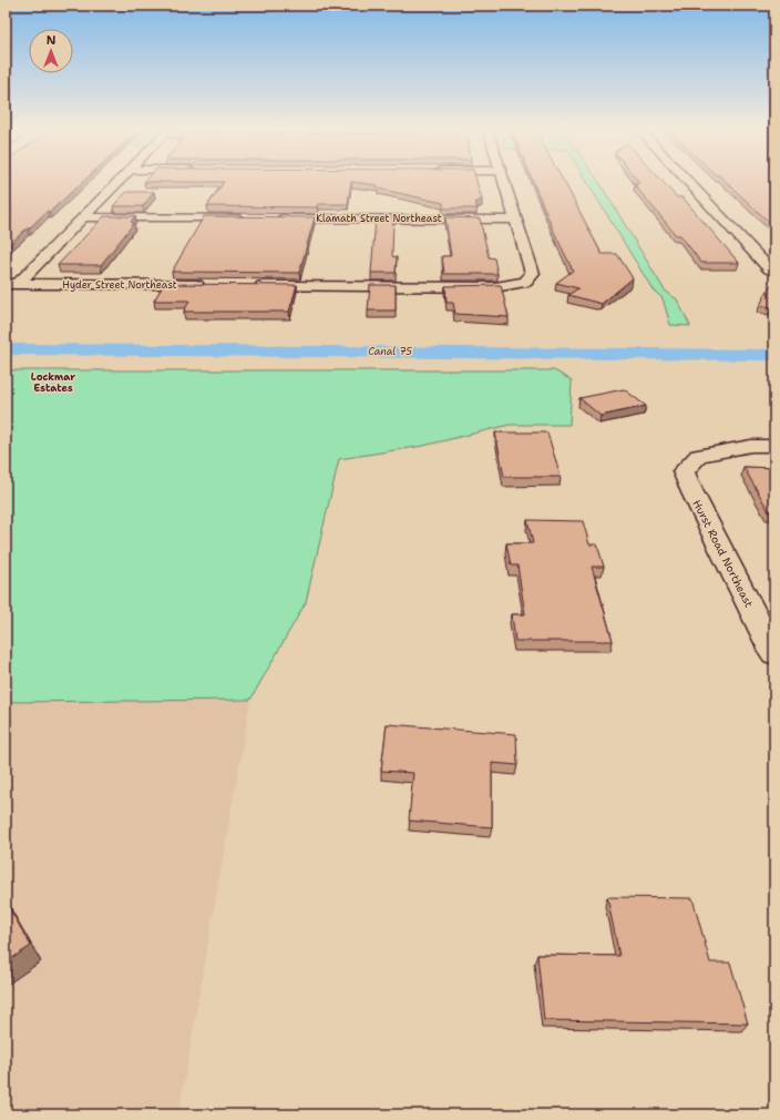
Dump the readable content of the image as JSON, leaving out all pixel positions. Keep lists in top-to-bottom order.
{
  "streets": {
    "street": ["Klamath Street Northeast", "Hyder Street Northeast", "Hurst Road Northeast"]
  },
  "districts": ["Lockmar Estates"],
  "water": ["Canal 75"],
  "north": "top"
}
